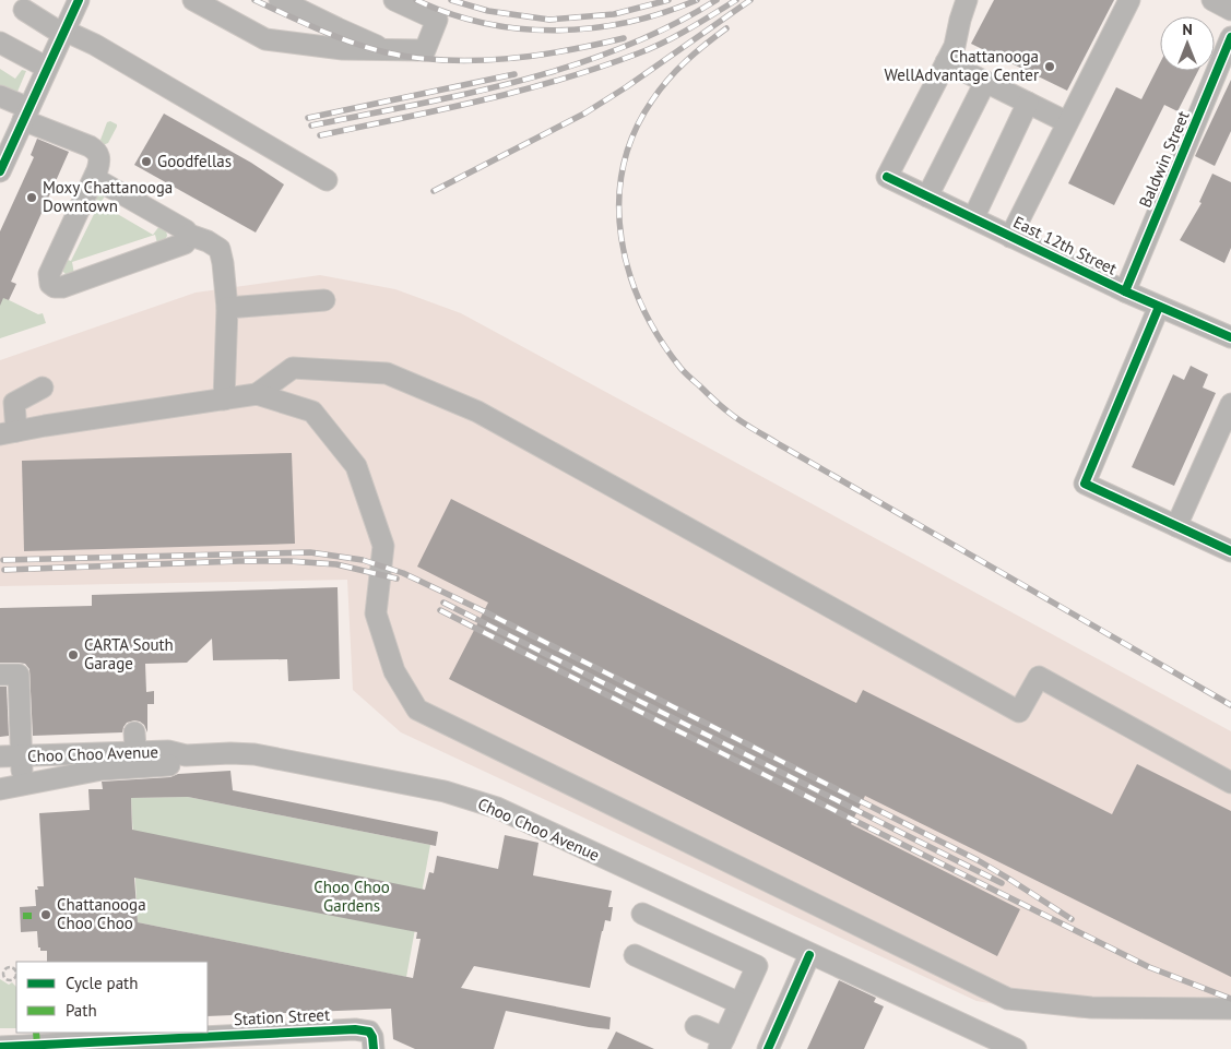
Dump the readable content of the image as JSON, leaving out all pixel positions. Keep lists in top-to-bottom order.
{
  "streets": {
    "street": [
      "Baldwin Street",
      "East 12th Street",
      "Choo Choo Avenue",
      "Station Street"
    ]
  },
  "crossings": [
    ["Baldwin Street", "East 12th Street"]
  ],
  "parks": ["Choo Choo Gardens"],
  "places": [
    "Chattanooga WellAdvantage Center",
    "Goodfellas",
    "Moxy Chattanooga Downtown",
    "CARTA South Garage",
    "Chattanooga Choo Choo"
  ],
  "legend": ["Cycle path", "Path"],
  "north": "top"
}
